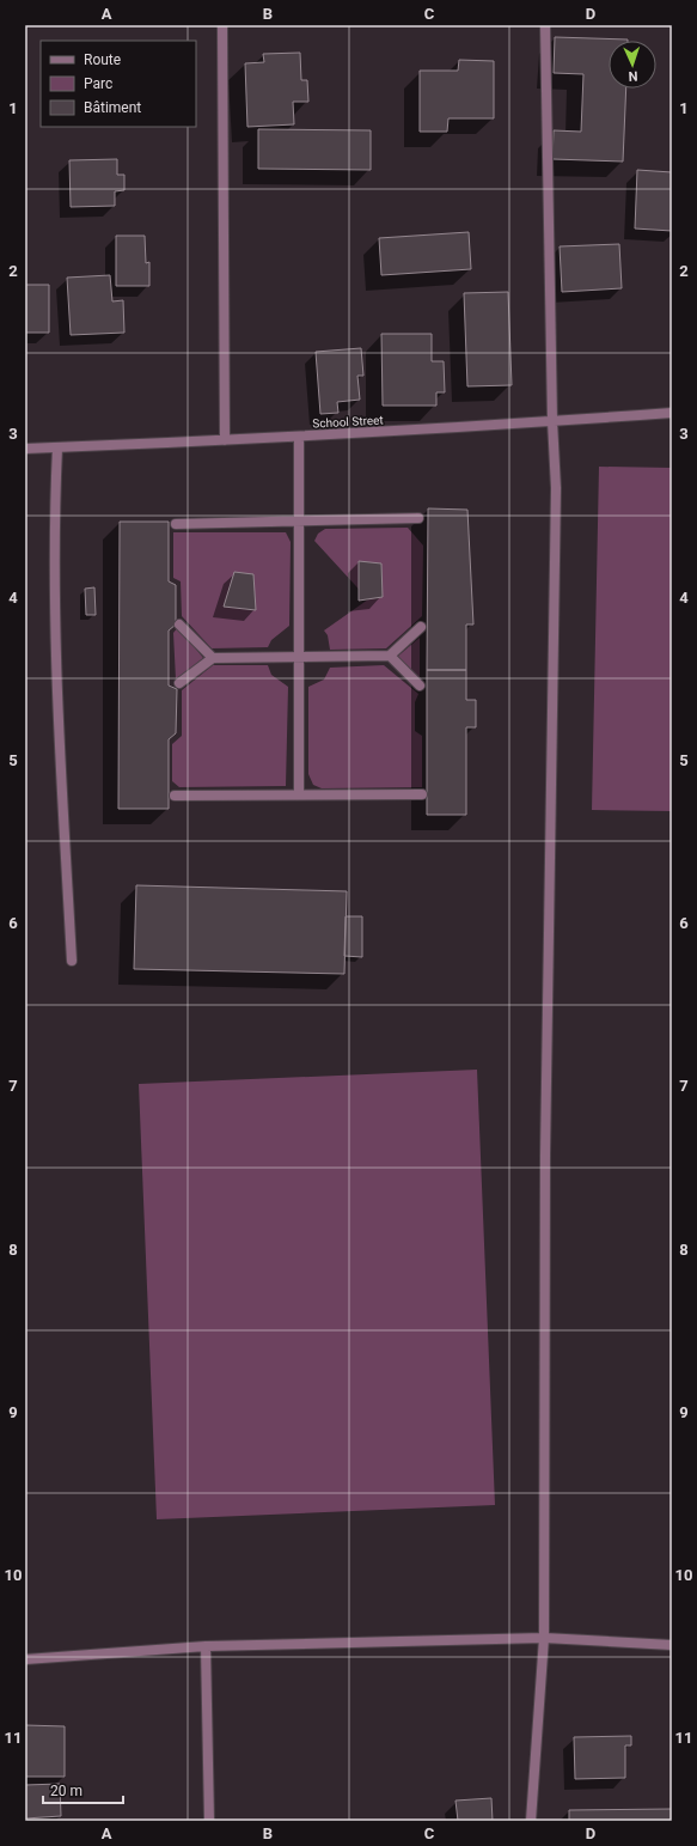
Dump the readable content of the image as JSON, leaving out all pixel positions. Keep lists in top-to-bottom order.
{
  "streets": {
    "street": ["School Street"]
  },
  "legend": ["Route", "Parc", "Bâtiment"],
  "scale_bar": "20 m",
  "north": "bottom",
  "grid": {
    "columns": [
      "A",
      "B",
      "C",
      "D"
    ],
    "rows": [
      "1",
      "2",
      "3",
      "4",
      "5",
      "6",
      "7",
      "8",
      "9",
      "10",
      "11"
    ]
  }
}
